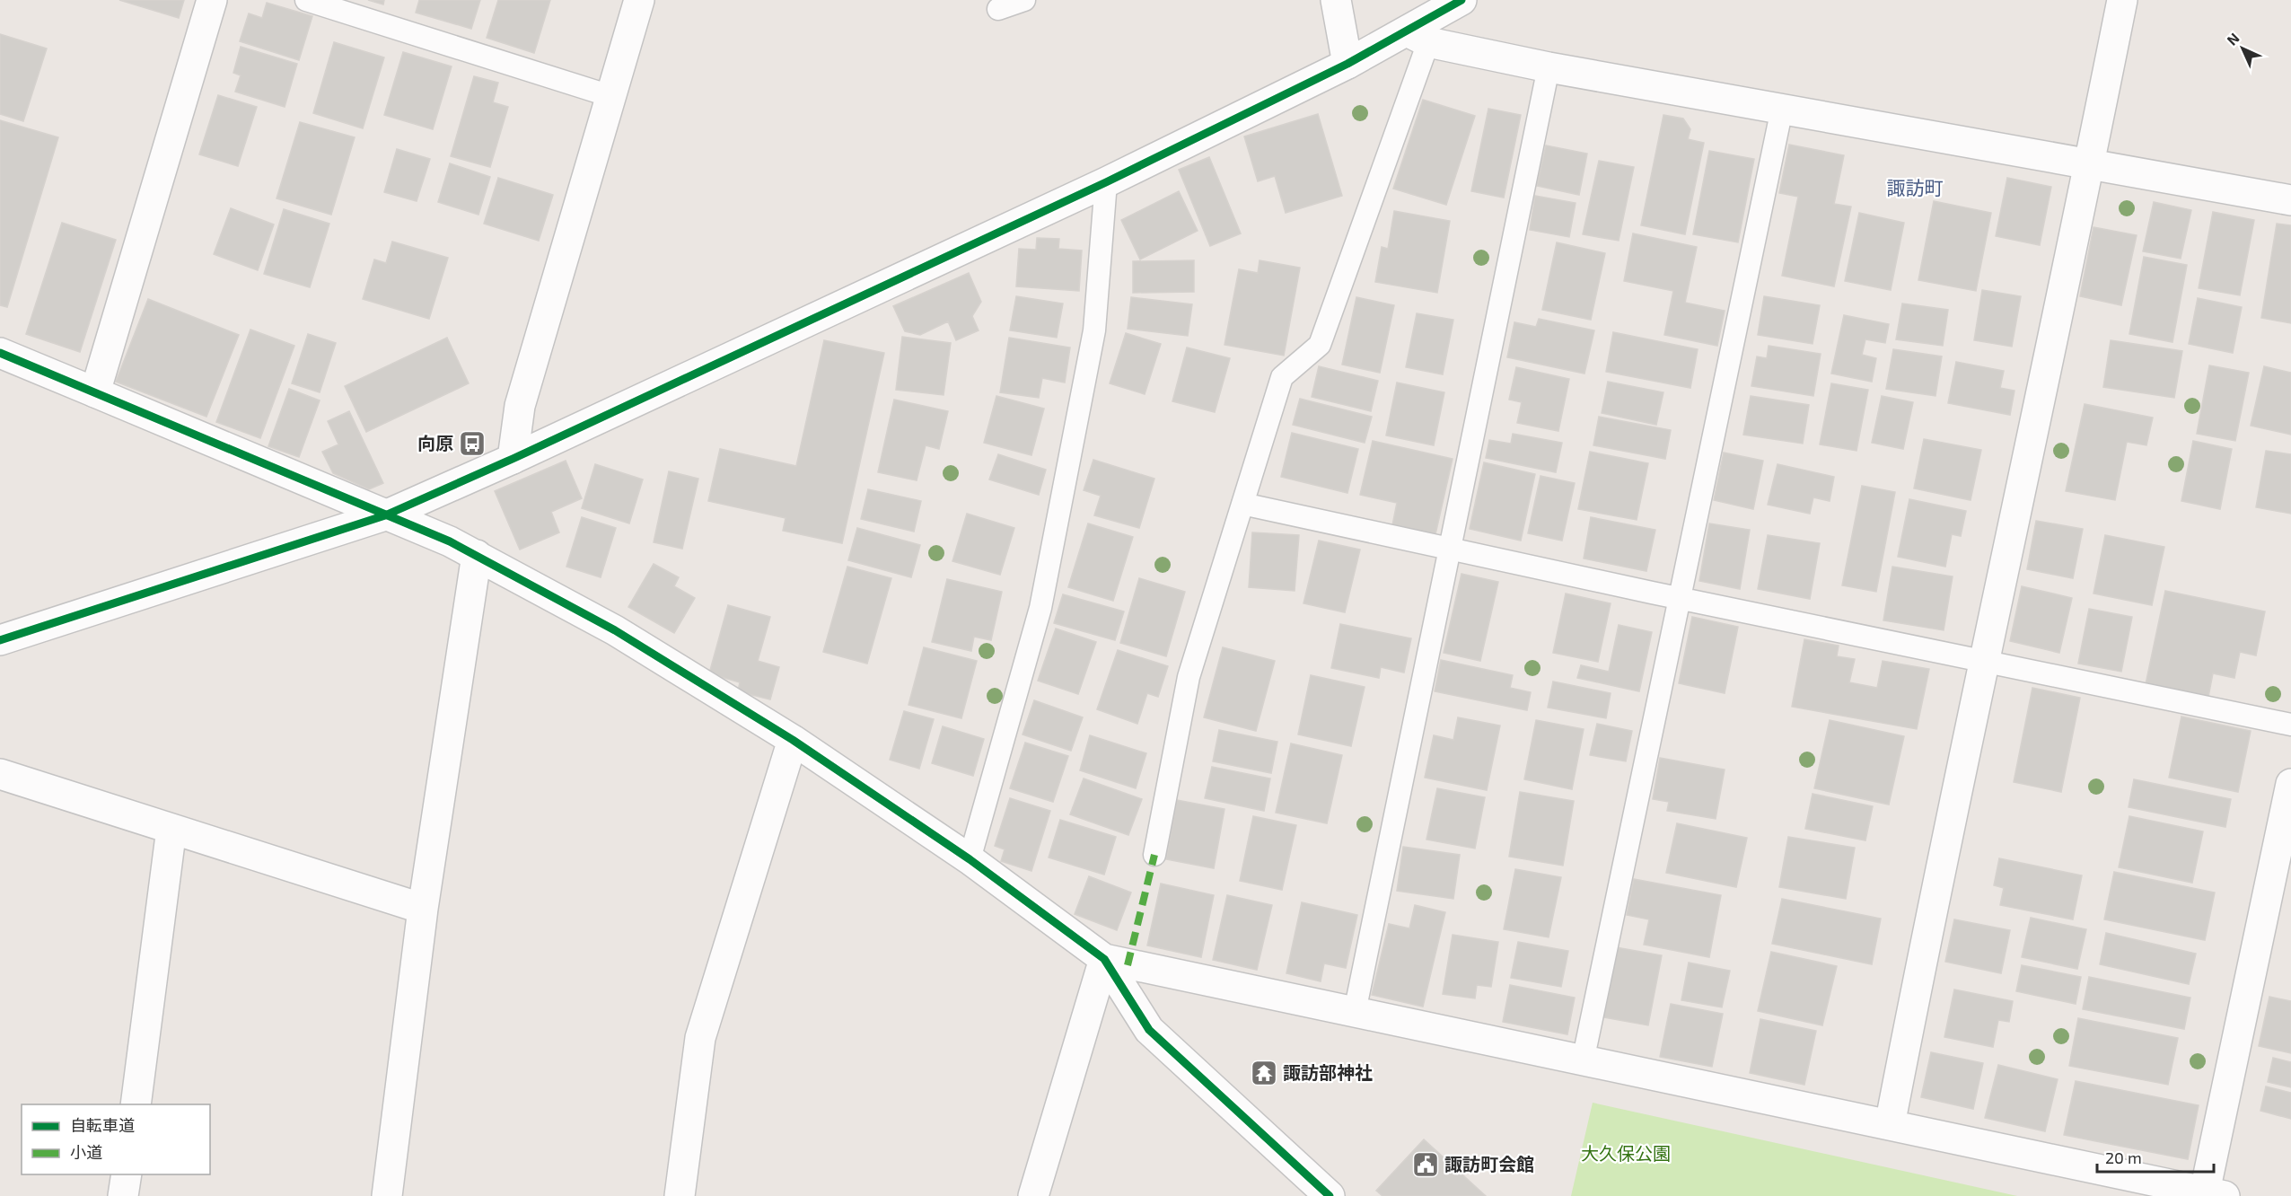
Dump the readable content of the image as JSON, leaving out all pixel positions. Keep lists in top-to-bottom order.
{
  "districts": ["諏訪町"],
  "parks": ["大久保公園"],
  "places": {
    "bus stop": ["向原"],
    "temple": ["諏訪部神社"],
    "public building": ["諏訪町会館"]
  },
  "legend": ["自転車道", "小道"],
  "scale_bar": "20 m",
  "north": "top left"
}
